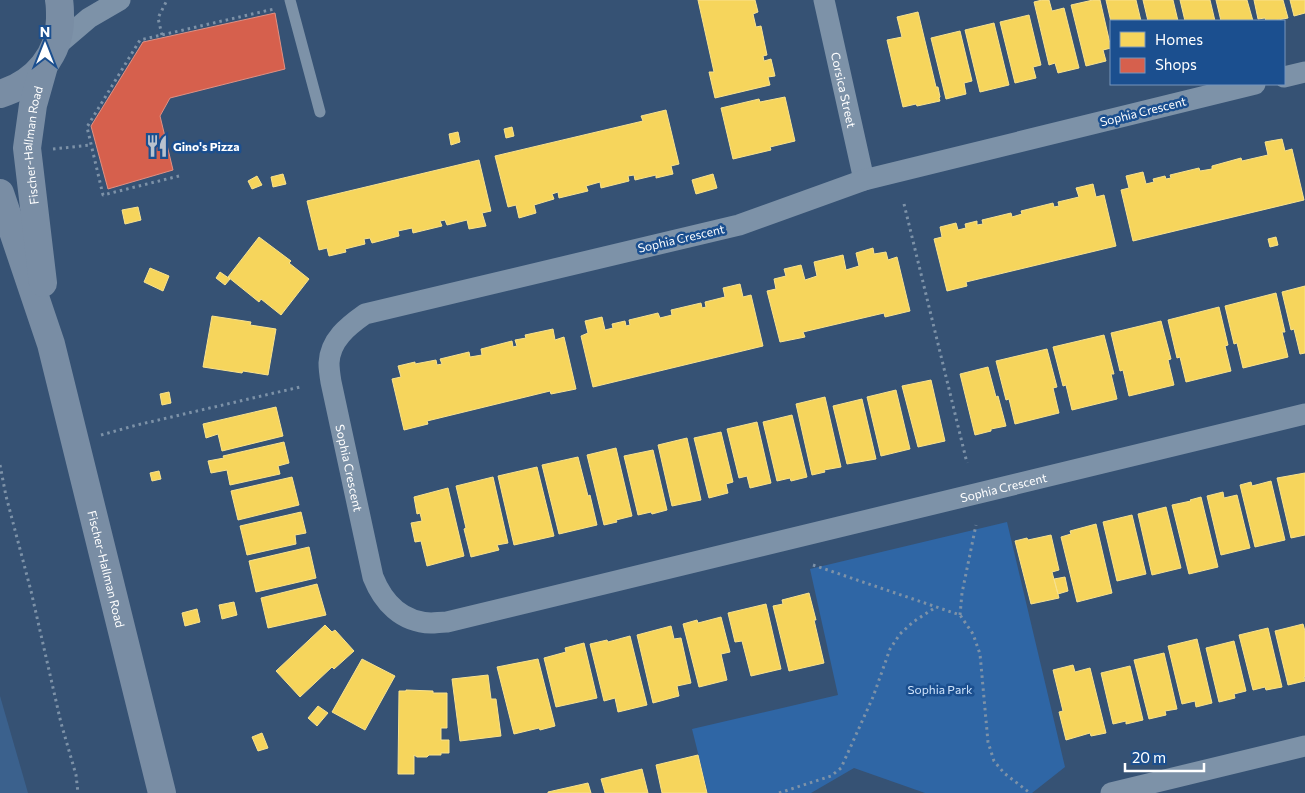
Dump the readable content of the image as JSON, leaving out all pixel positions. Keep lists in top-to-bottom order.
{
  "streets": {
    "main road": ["Fischer-Hallman Road"],
    "street": ["Corsica Street", "Sophia Crescent"]
  },
  "crossings": [
    ["Corsica Street", "Sophia Crescent"]
  ],
  "parks": ["Sophia Park"],
  "places": {
    "restaurant": ["Gino's Pizza"]
  },
  "legend": ["Homes", "Shops"],
  "scale_bar": "20 m",
  "north": "top"
}
